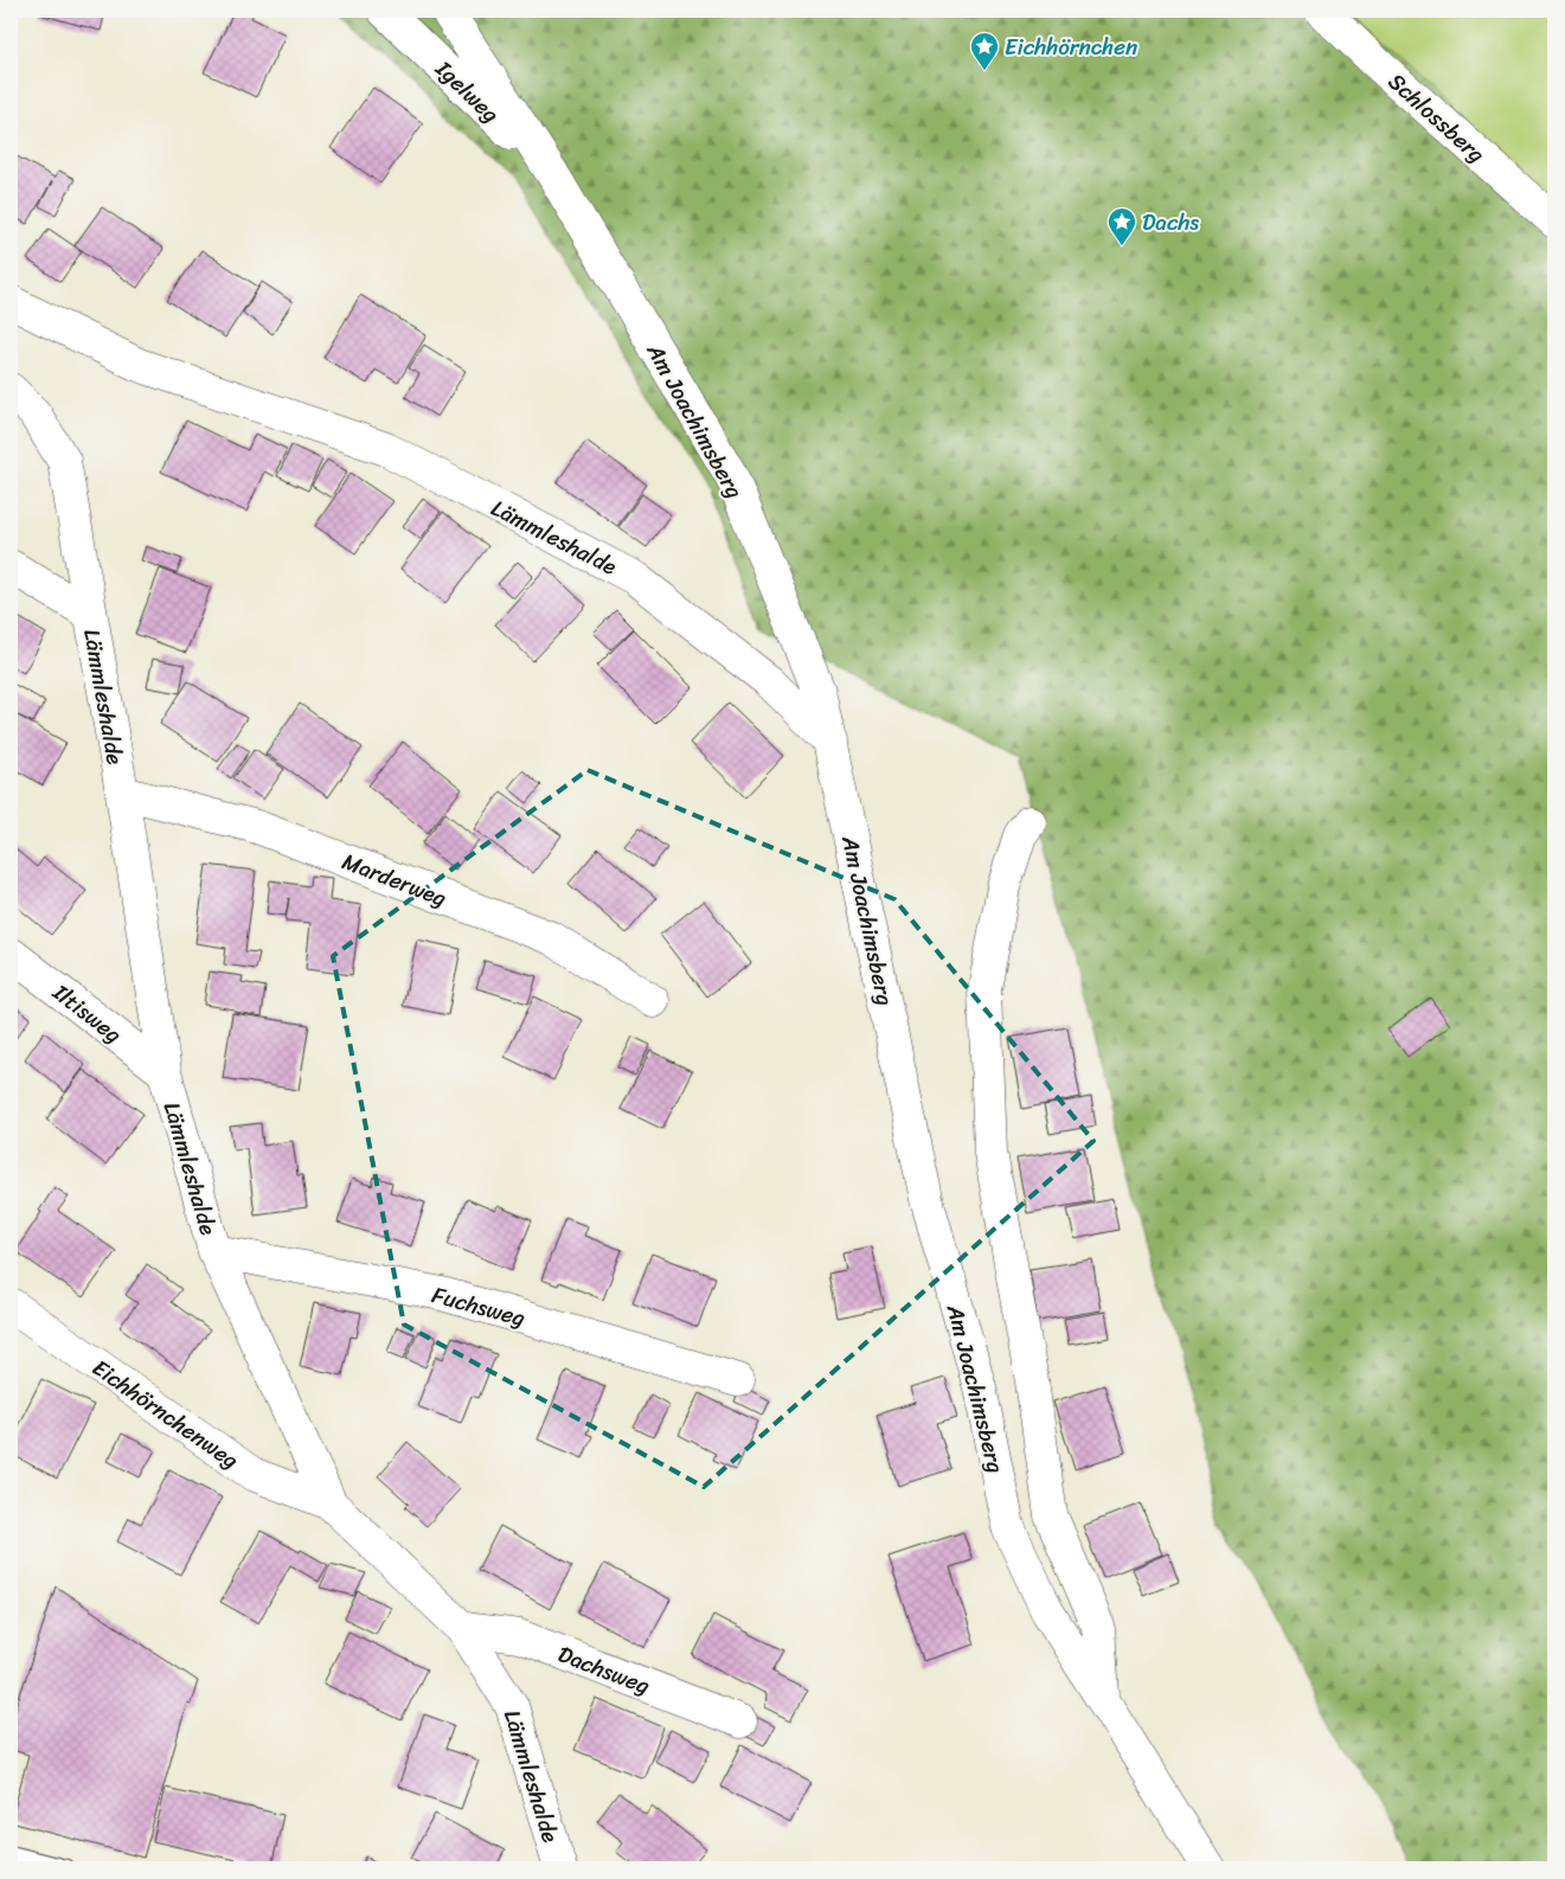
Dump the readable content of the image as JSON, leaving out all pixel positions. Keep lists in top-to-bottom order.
{
  "streets": {
    "street": [
      "Igelweg",
      "Schlossberg",
      "Am Joachimsberg",
      "Lämmleshalde",
      "Marderweg",
      "Iltisweg",
      "Fuchsweg",
      "Eichhörnchenweg",
      "Dachsweg"
    ]
  },
  "crossings": [
    ["Igelweg", "Am Joachimsberg"],
    ["Am Joachimsberg", "Lämmleshalde"],
    ["Lämmleshalde", "Marderweg"],
    ["Lämmleshalde", "Iltisweg"],
    ["Lämmleshalde", "Fuchsweg"],
    ["Lämmleshalde", "Eichhörnchenweg"],
    ["Lämmleshalde", "Dachsweg"]
  ],
  "places": {
    "place": ["Eichhörnchen", "Dachs"]
  }
}
